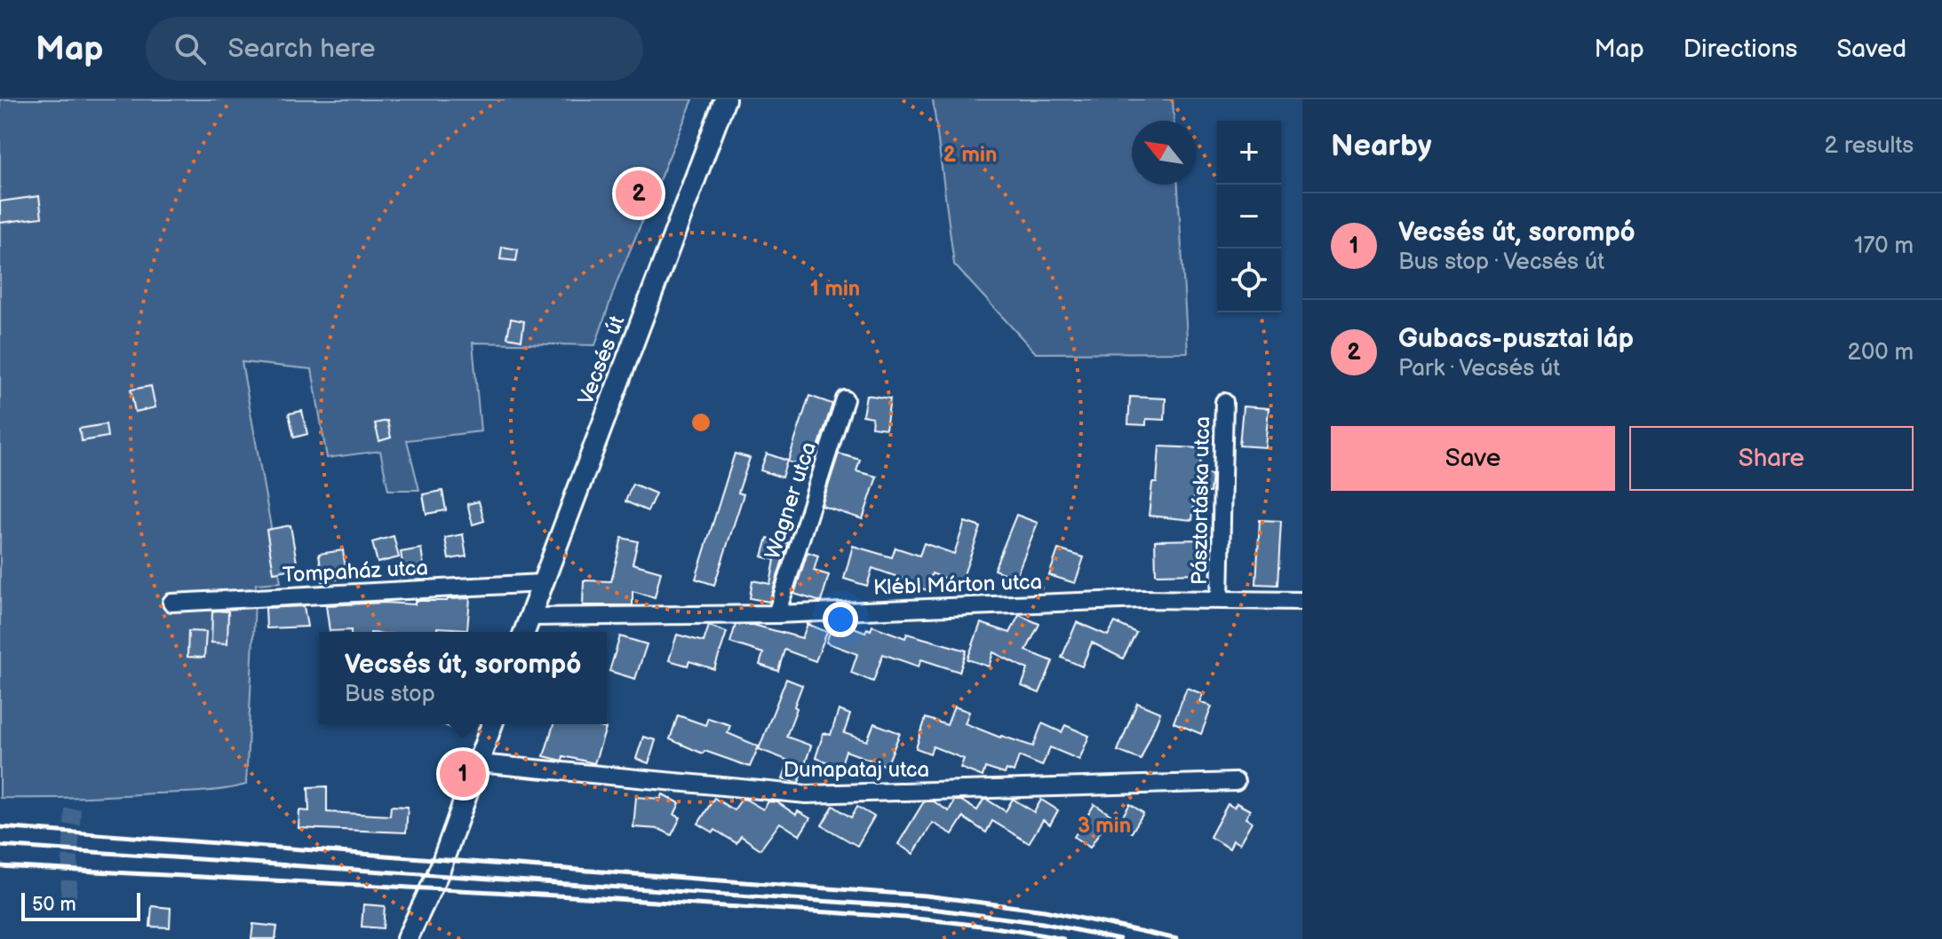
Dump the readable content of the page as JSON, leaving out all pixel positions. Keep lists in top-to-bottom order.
{
  "streets": {
    "street": [
      "Vecsés út",
      "Wagner utca",
      "Pásztortáska utca",
      "Tompaház utca",
      "Klébl Márton utca",
      "Dunapataj utca"
    ]
  },
  "crossings": [
    ["Vecsés út", "Tompaház utca"],
    ["Vecsés út", "Klébl Márton utca"],
    ["Wagner utca", "Klébl Márton utca"],
    ["Pásztortáska utca", "Klébl Márton utca"]
  ],
  "scale_bar": "50 m",
  "north": "top left",
  "page": {
    "header": "Map",
    "search": "Search here",
    "nav": ["Map", "Directions", "Saved"],
    "heading": ["Nearby", "2 results"],
    "map_buttons": ["+", "−"],
    "pins": ["2", "1"],
    "list": [
      {
        "mark": "1",
        "name": "Vecsés út, sorompó",
        "note": "Bus stop · Vecsés út",
        "value": "170 m"
      },
      {
        "mark": "2",
        "name": "Gubacs-pusztai láp",
        "note": "Park · Vecsés út",
        "value": "200 m"
      }
    ],
    "buttons": ["Save", "Share"],
    "popup": ["Vecsés út, sorompó", "Bus stop"],
    "scale": "50 m"
  },
  "rings": ["2 min", "1 min", "3 min"]
}
